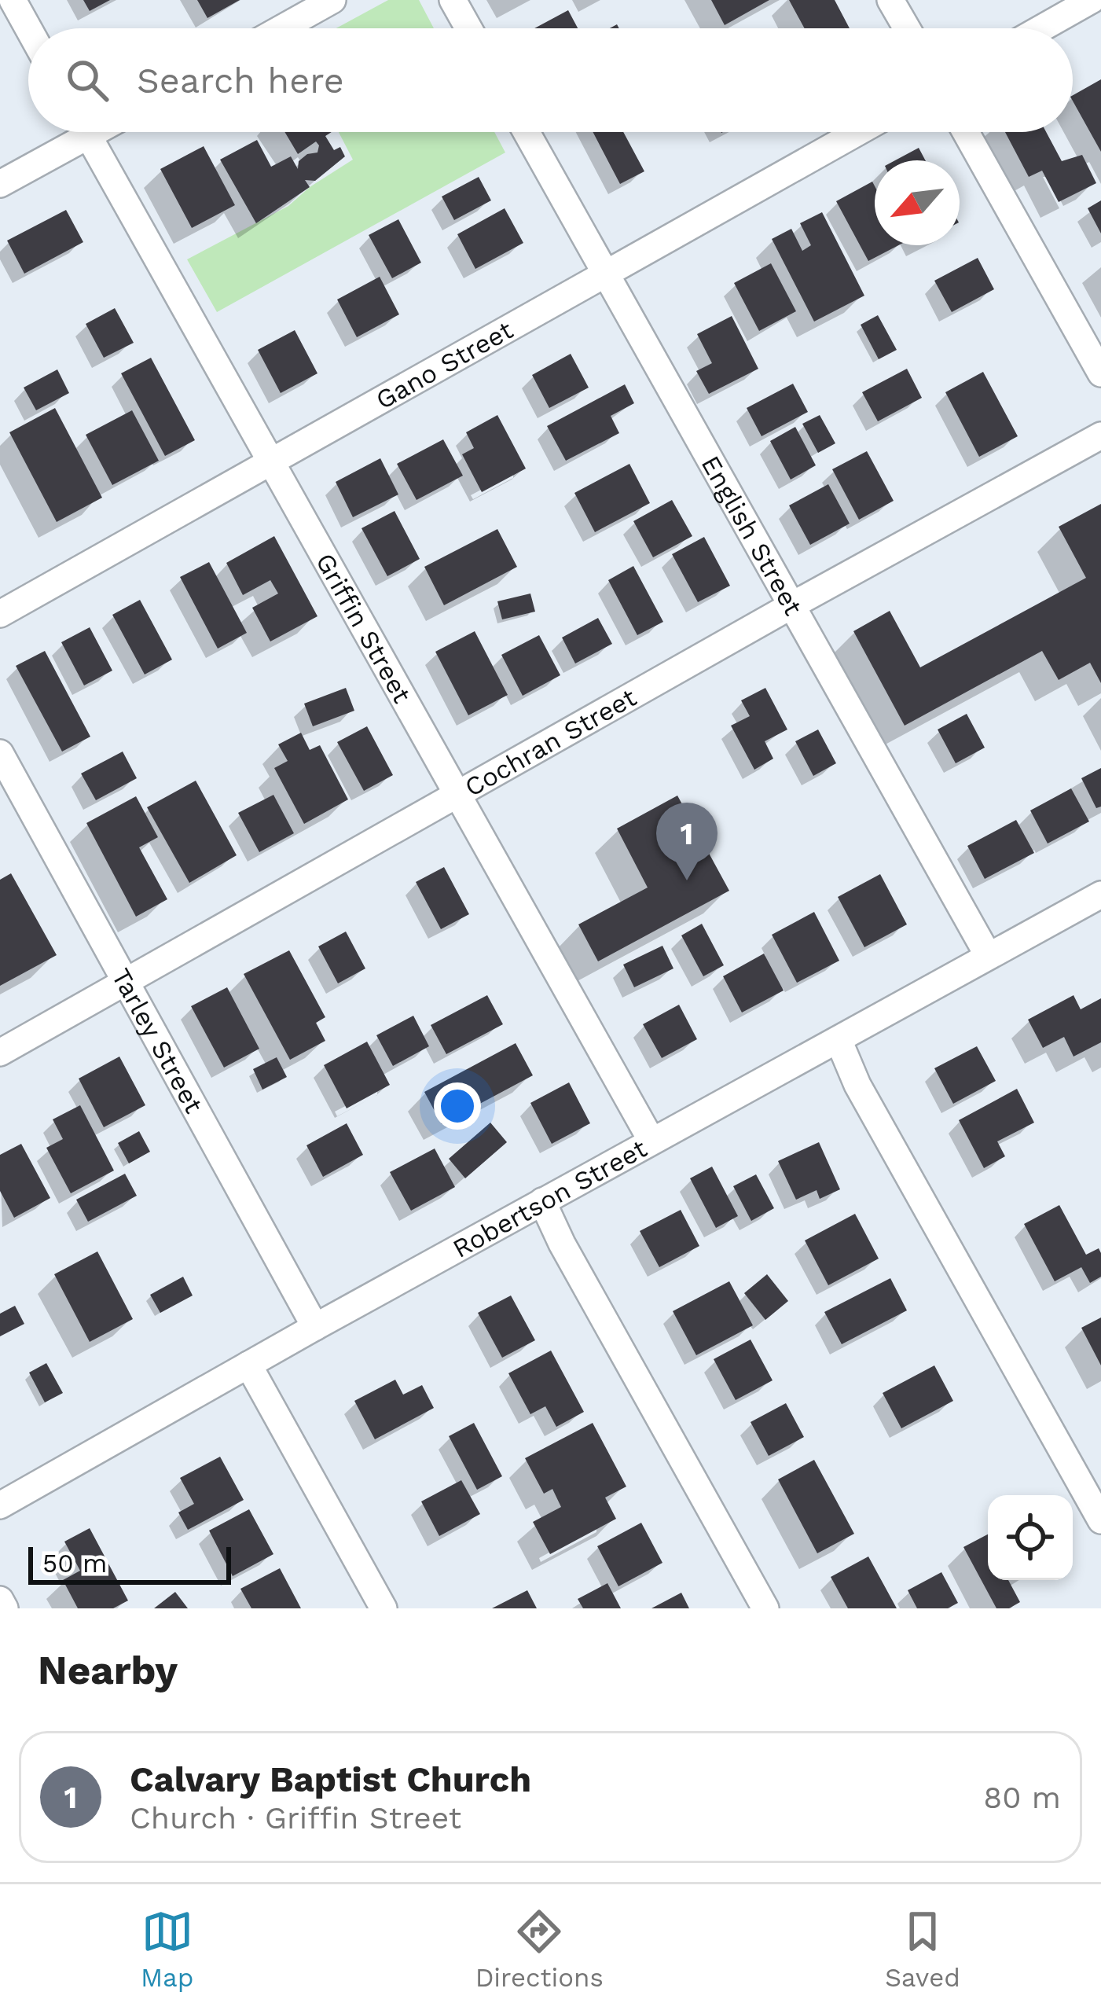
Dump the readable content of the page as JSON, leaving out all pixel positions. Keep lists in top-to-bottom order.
{
  "streets": {
    "street": [
      "Gano Street",
      "English Street",
      "Griffin Street",
      "Cochran Street",
      "Tarley Street",
      "Robertson Street"
    ]
  },
  "crossings": [
    ["Gano Street", "English Street"],
    ["Gano Street", "Griffin Street"],
    ["English Street", "Cochran Street"],
    ["English Street", "Robertson Street"],
    ["Griffin Street", "Cochran Street"],
    ["Griffin Street", "Robertson Street"],
    ["Cochran Street", "Tarley Street"],
    ["Tarley Street", "Robertson Street"]
  ],
  "scale_bar": "50 m",
  "north": "bottom left",
  "page": {
    "search": "Search here",
    "pins": "1",
    "scale": "50 m",
    "heading": "Nearby",
    "list": [
      {
        "mark": "1",
        "name": "Calvary Baptist Church",
        "note": "Church · Griffin Street",
        "value": "80 m"
      }
    ],
    "nav": ["Map", "Directions", "Saved"]
  }
}
